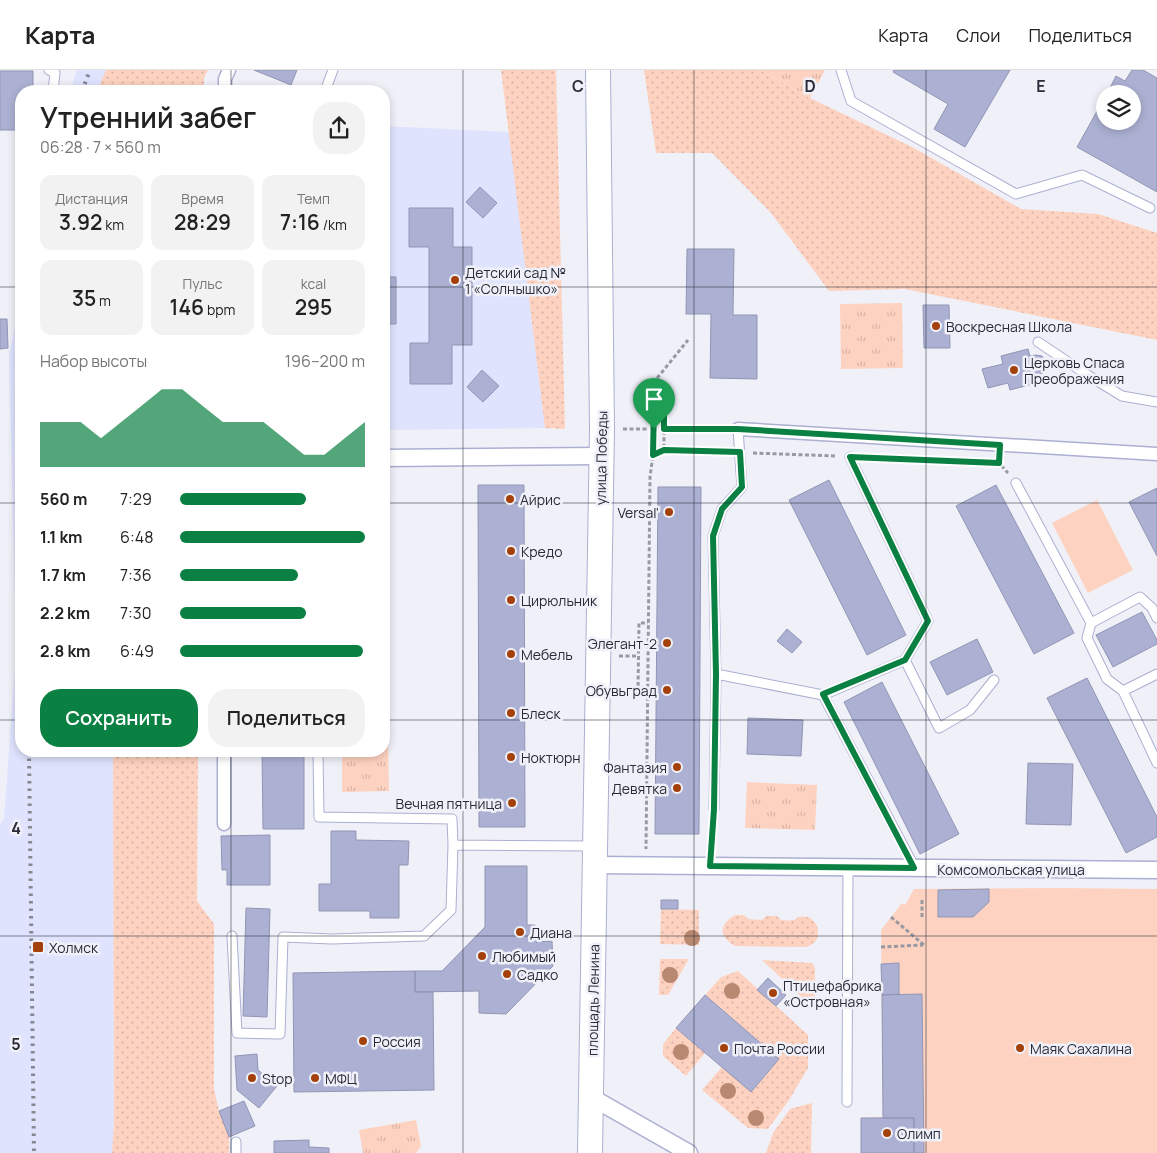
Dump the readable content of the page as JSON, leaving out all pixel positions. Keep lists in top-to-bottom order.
{
  "streets": {
    "main road": ["улица Победы", "площадь Ленина"],
    "street": ["Комсомольская улица"]
  },
  "crossings": [
    ["улица Победы", "Комсомольская улица"],
    ["улица Победы", "площадь Ленина"],
    ["Комсомольская улица", "площадь Ленина"]
  ],
  "places": {
    "other": [
      "Детский сад № 1 «Солнышко»",
      "Воскресная Школа",
      "Церковь Спаса Преображения",
      "Айрис",
      "Versal'",
      "Кредо",
      "Цирюльник",
      "Элегант-2",
      "Мебель",
      "Обувьград",
      "Блеск",
      "Ноктюрн",
      "Фантазия",
      "Девятка",
      "Вечная пятница",
      "Диана",
      "Любимый",
      "Садко",
      "Птицефабрика «Островная»",
      "Россия",
      "Почта России",
      "Маяк Сахалина",
      "Stop",
      "МФЦ",
      "Олимп"
    ],
    "transit": ["Холмск"]
  },
  "page": {
    "header": "Карта",
    "nav": ["Карта", "Слои", "Поделиться"],
    "heading": ["Утренний забег", "06:28 · 7 × 560 m"],
    "stats": [
      ["Дистанция", "3.92 km"],
      ["Время", "28:29"],
      ["Темп", "7:16 /km"],
      ["35 m"],
      ["Пульс", "146 bpm"],
      ["kcal", "295"]
    ],
    "chart": ["Набор высоты", "196–200 m"],
    "list": [
      {
        "name": "560 m",
        "note": "7:29"
      },
      {
        "name": "1.1 km",
        "note": "6:48"
      },
      {
        "name": "1.7 km",
        "note": "7:36"
      },
      {
        "name": "2.2 km",
        "note": "7:30"
      },
      {
        "name": "2.8 km",
        "note": "6:49"
      }
    ],
    "buttons": ["Сохранить", "Поделиться"]
  },
  "grid": {
    "columns": ["C", "D", "E"],
    "rows": ["4", "5"]
  }
}
